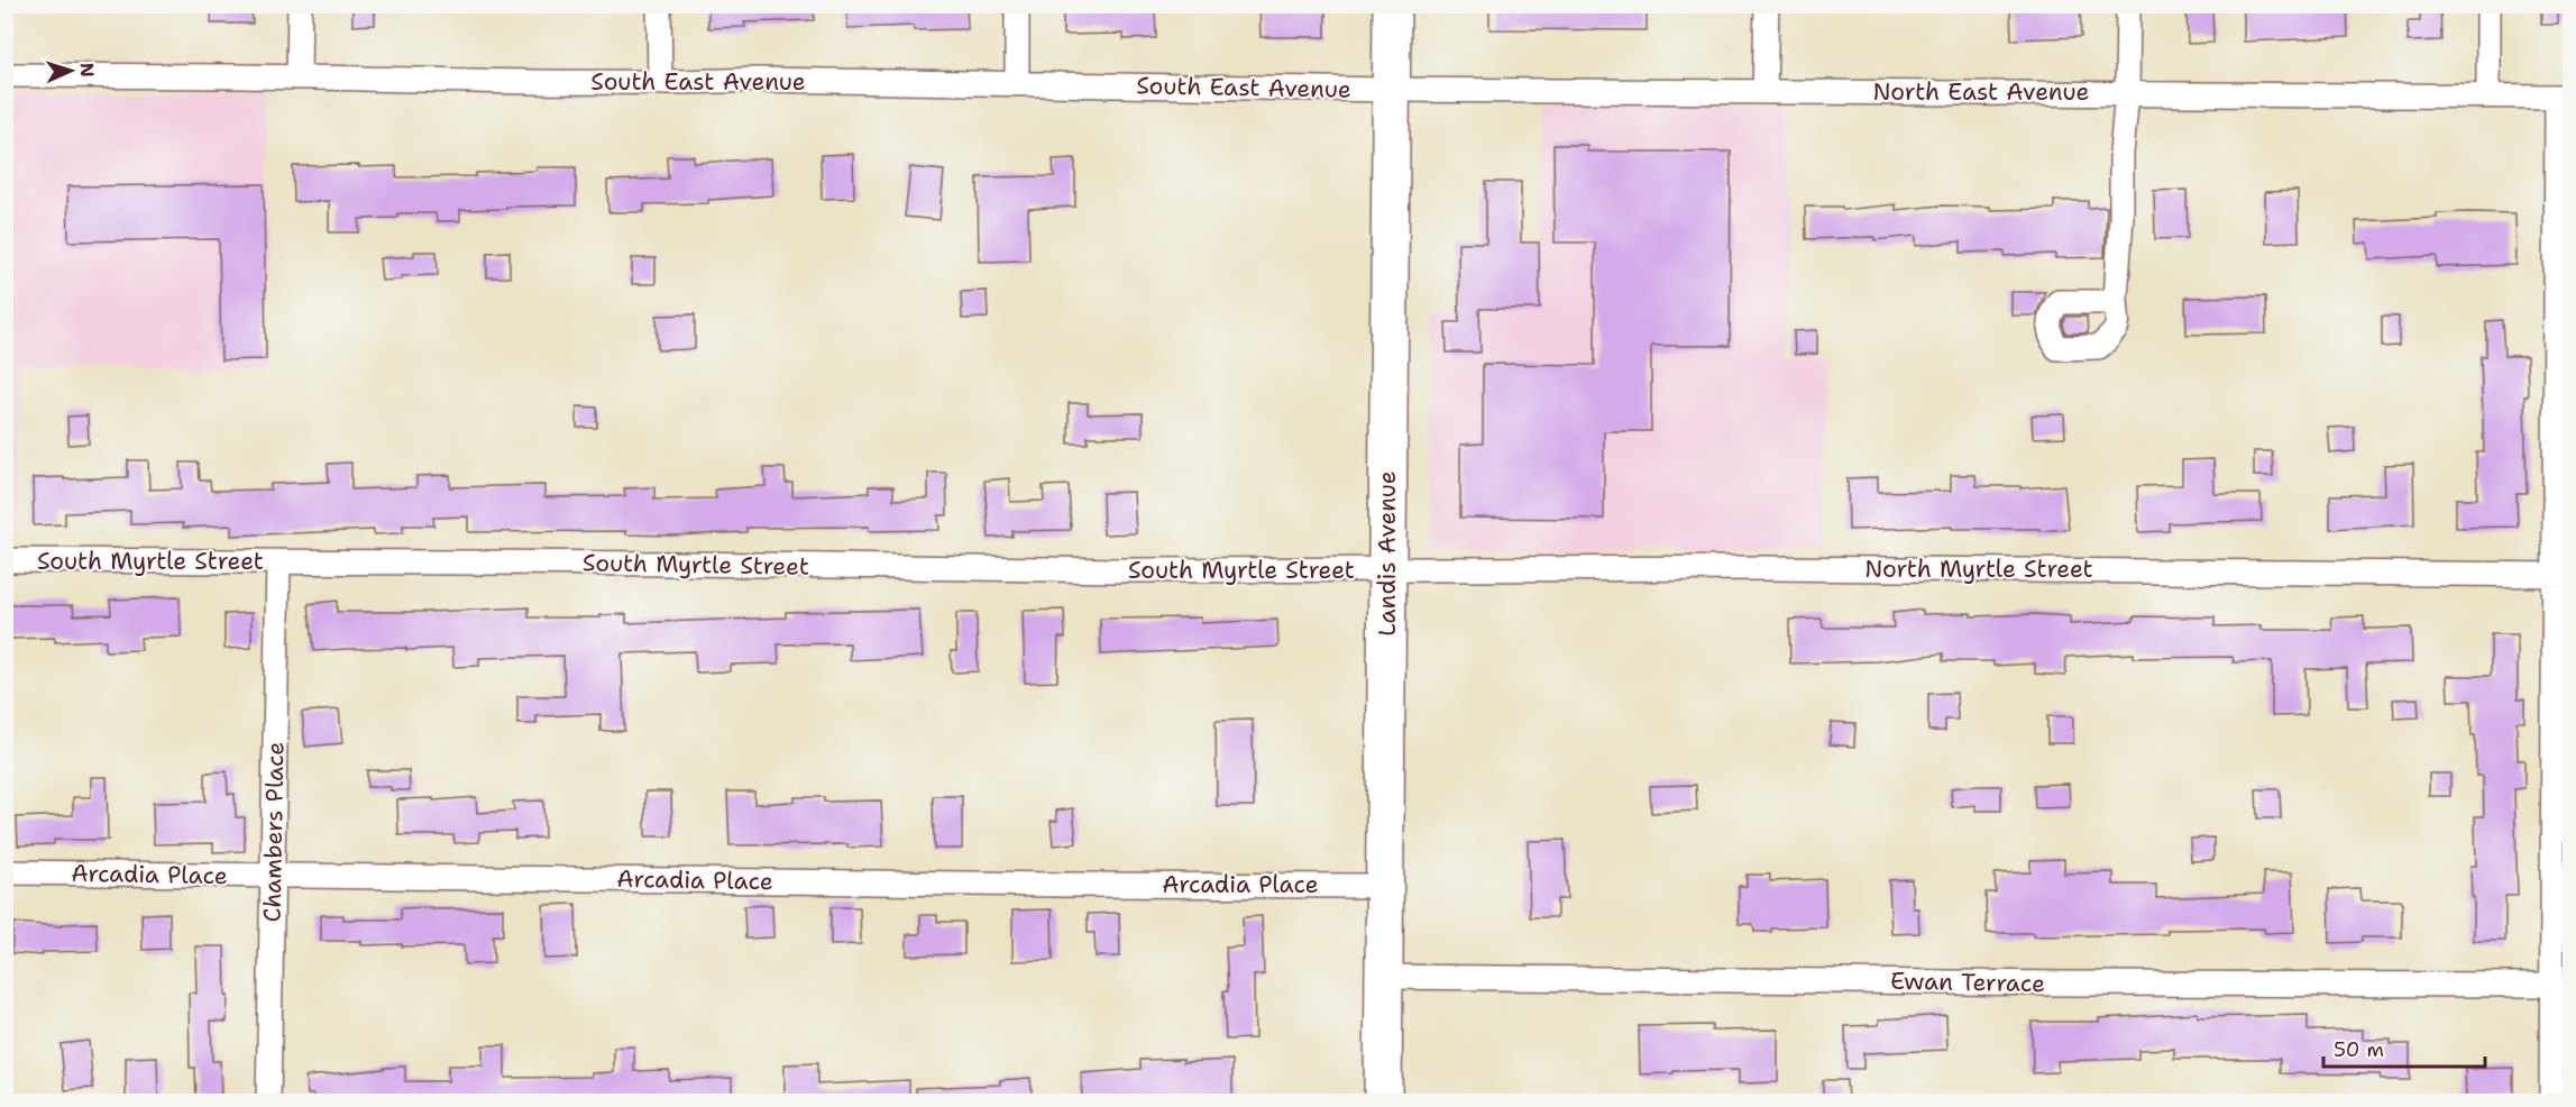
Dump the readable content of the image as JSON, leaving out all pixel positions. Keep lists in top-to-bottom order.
{
  "streets": {
    "main road": ["Landis Avenue"],
    "street": [
      "South East Avenue",
      "North East Avenue",
      "South Myrtle Street",
      "North Myrtle Street",
      "Chambers Place",
      "Arcadia Place",
      "Ewan Terrace"
    ]
  },
  "crossings": [
    ["South East Avenue", "North East Avenue"],
    ["South East Avenue", "Landis Avenue"],
    ["North East Avenue", "Landis Avenue"],
    ["Landis Avenue", "South Myrtle Street"],
    ["Landis Avenue", "North Myrtle Street"],
    ["Landis Avenue", "Arcadia Place"],
    ["Landis Avenue", "Ewan Terrace"],
    ["South Myrtle Street", "North Myrtle Street"],
    ["South Myrtle Street", "Chambers Place"],
    ["Chambers Place", "Arcadia Place"]
  ],
  "scale_bar": "50 m",
  "north": "right"
}
